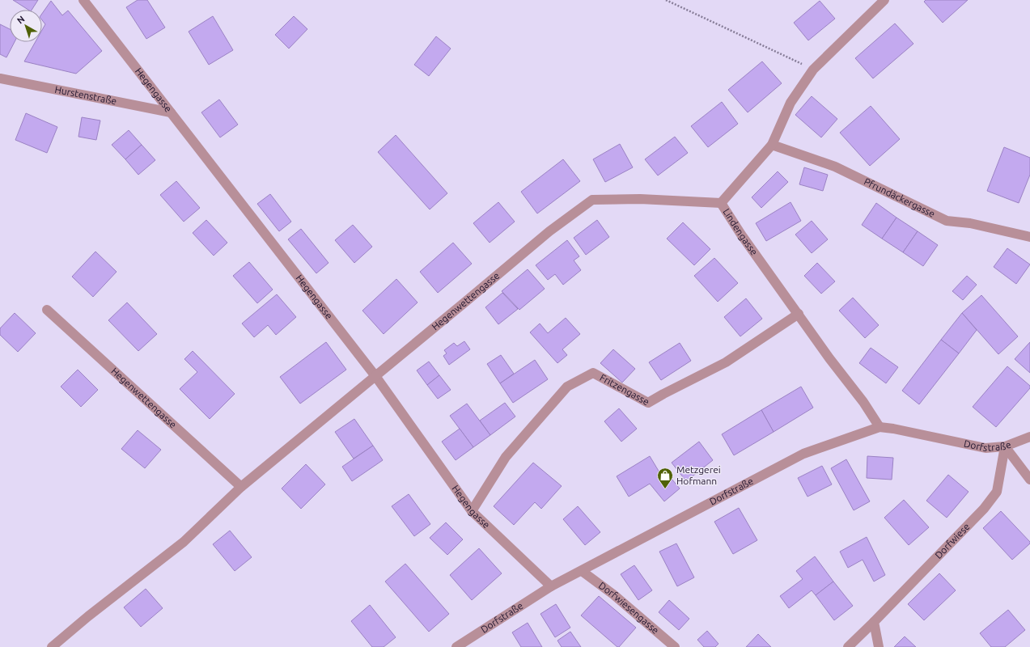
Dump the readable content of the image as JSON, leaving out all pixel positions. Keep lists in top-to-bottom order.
{
  "streets": {
    "street": [
      "Hegengasse",
      "Hurstenstraße",
      "Pfrundäckergasse",
      "Lindengasse",
      "Hegenwettengasse",
      "Fritzengasse",
      "Dorfstraße",
      "Dorfwiese",
      "Dorfwiesengasse"
    ]
  },
  "crossings": [
    ["Hegengasse", "Hurstenstraße"],
    ["Hegengasse", "Hegenwettengasse"],
    ["Hegengasse", "Fritzengasse"],
    ["Hegengasse", "Dorfstraße"],
    ["Pfrundäckergasse", "Lindengasse"],
    ["Lindengasse", "Hegenwettengasse"],
    ["Lindengasse", "Fritzengasse"],
    ["Lindengasse", "Dorfstraße"],
    ["Dorfstraße", "Dorfwiese"],
    ["Dorfstraße", "Dorfwiesengasse"]
  ],
  "places": {
    "shop": ["Metzgerei Hofmann"]
  },
  "north": "top left"
}
